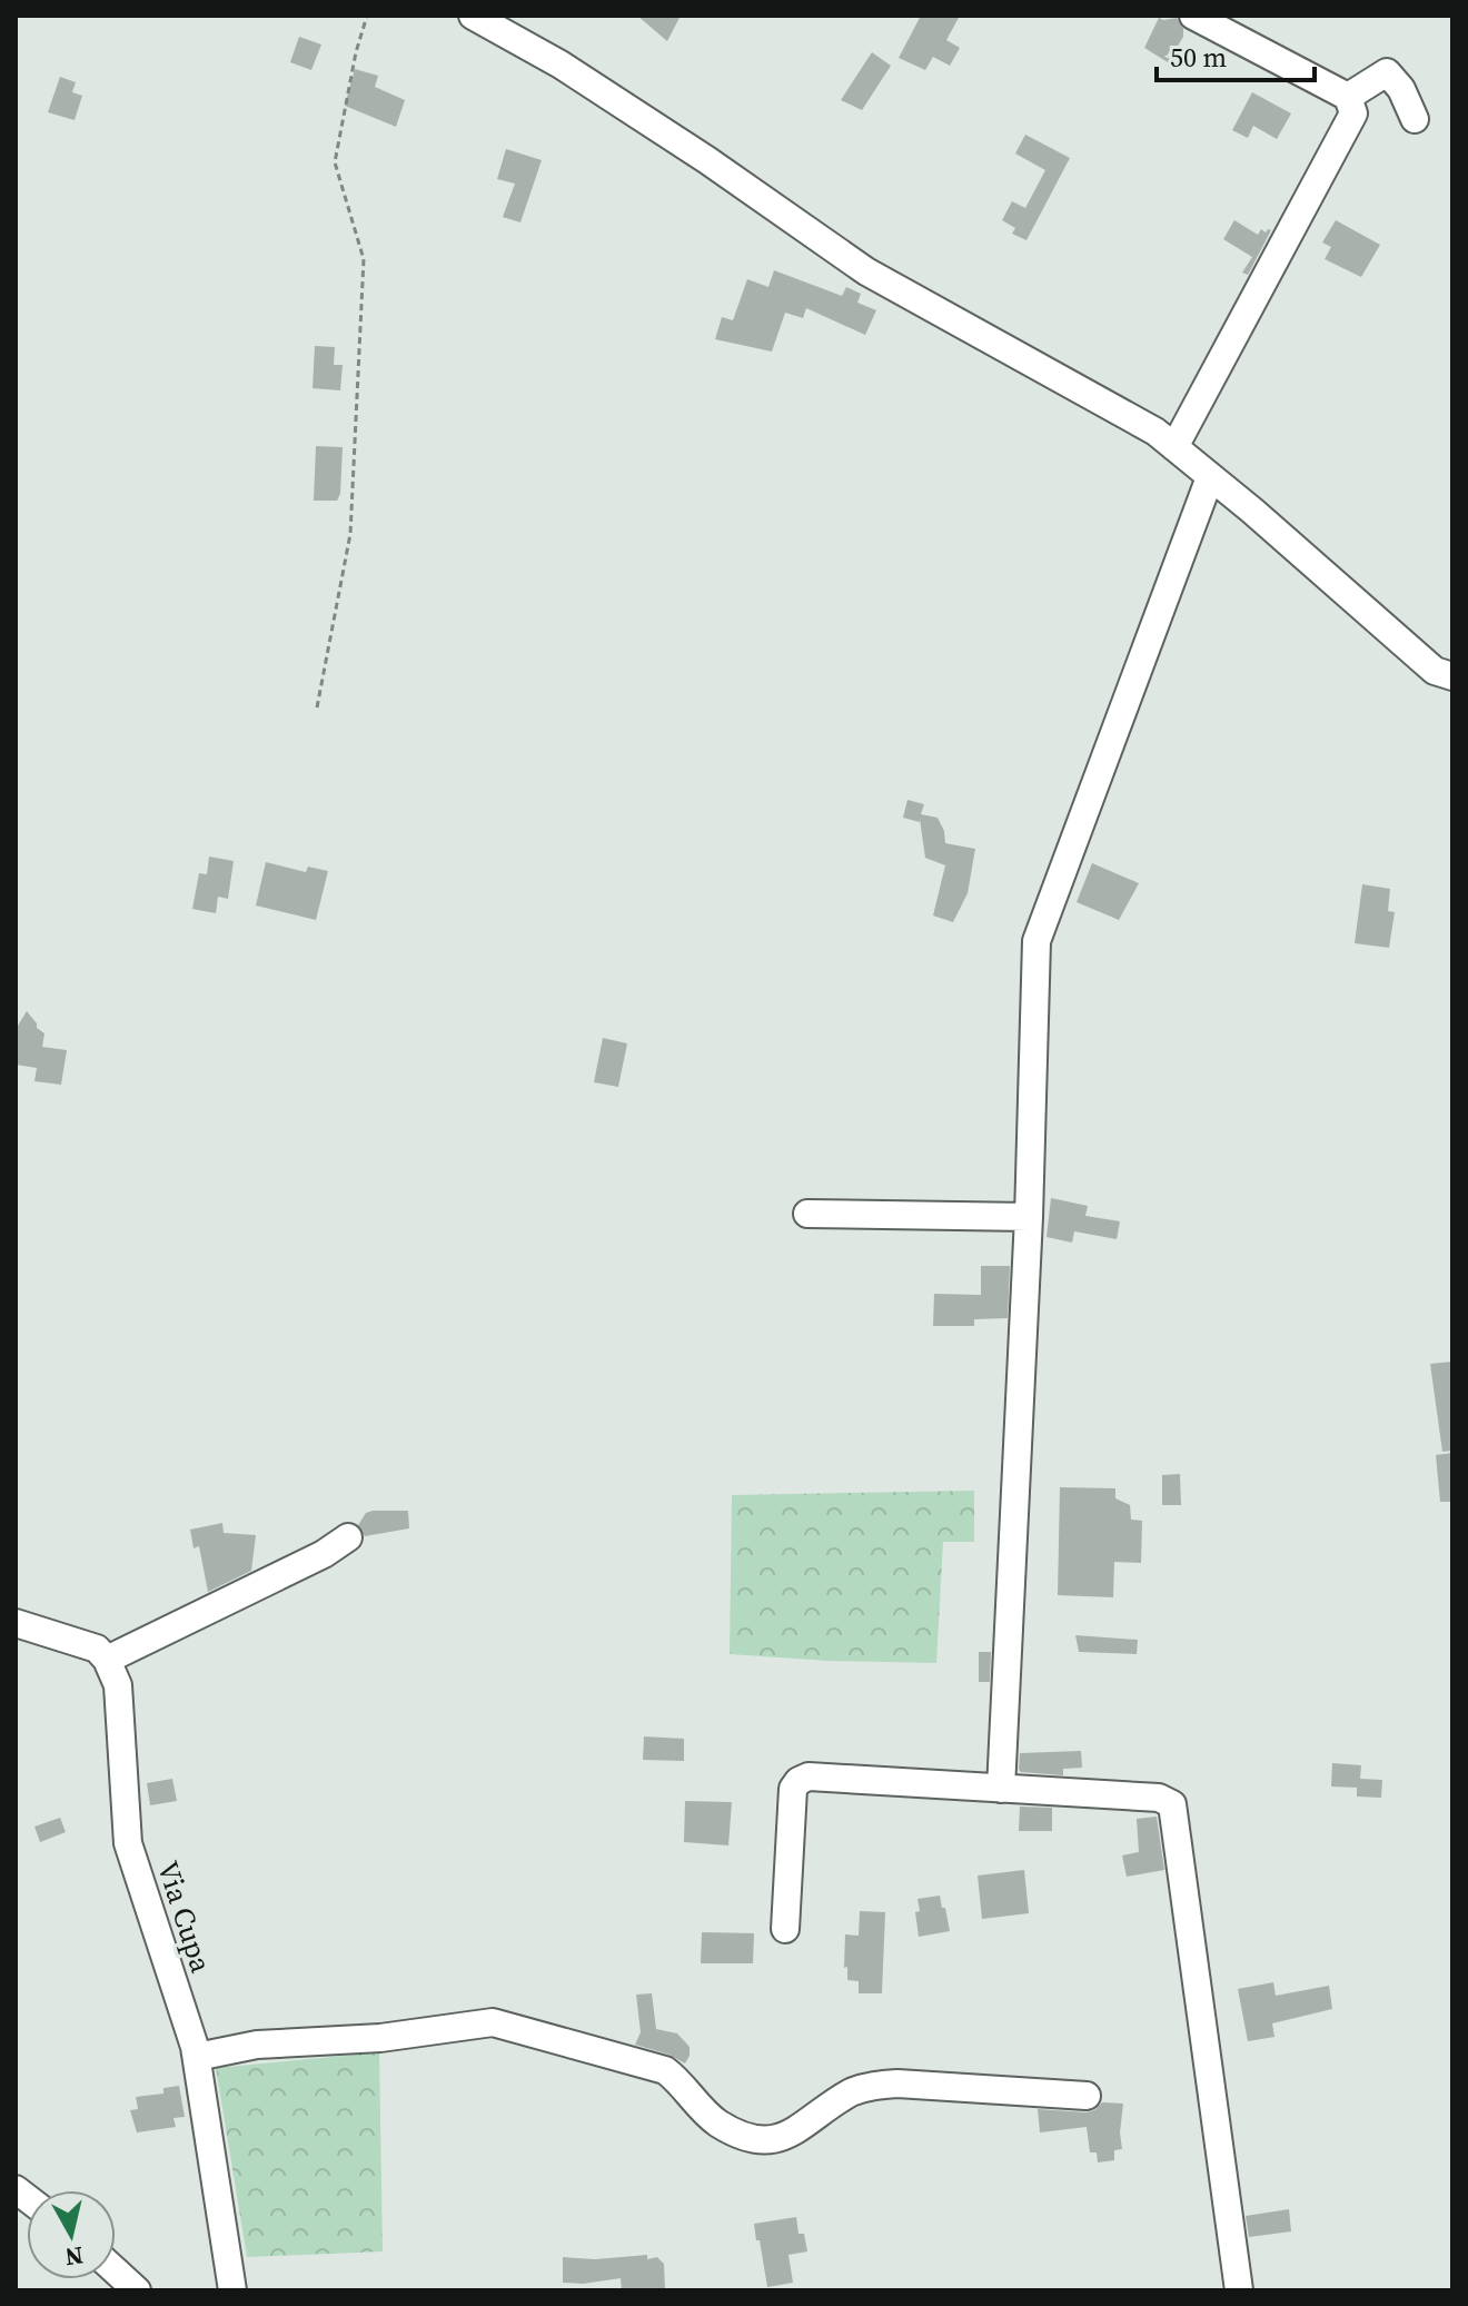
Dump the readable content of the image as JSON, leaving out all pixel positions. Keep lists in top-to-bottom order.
{
  "streets": {
    "street": ["Via Cupa"]
  },
  "scale_bar": "50 m",
  "north": "bottom"
}
